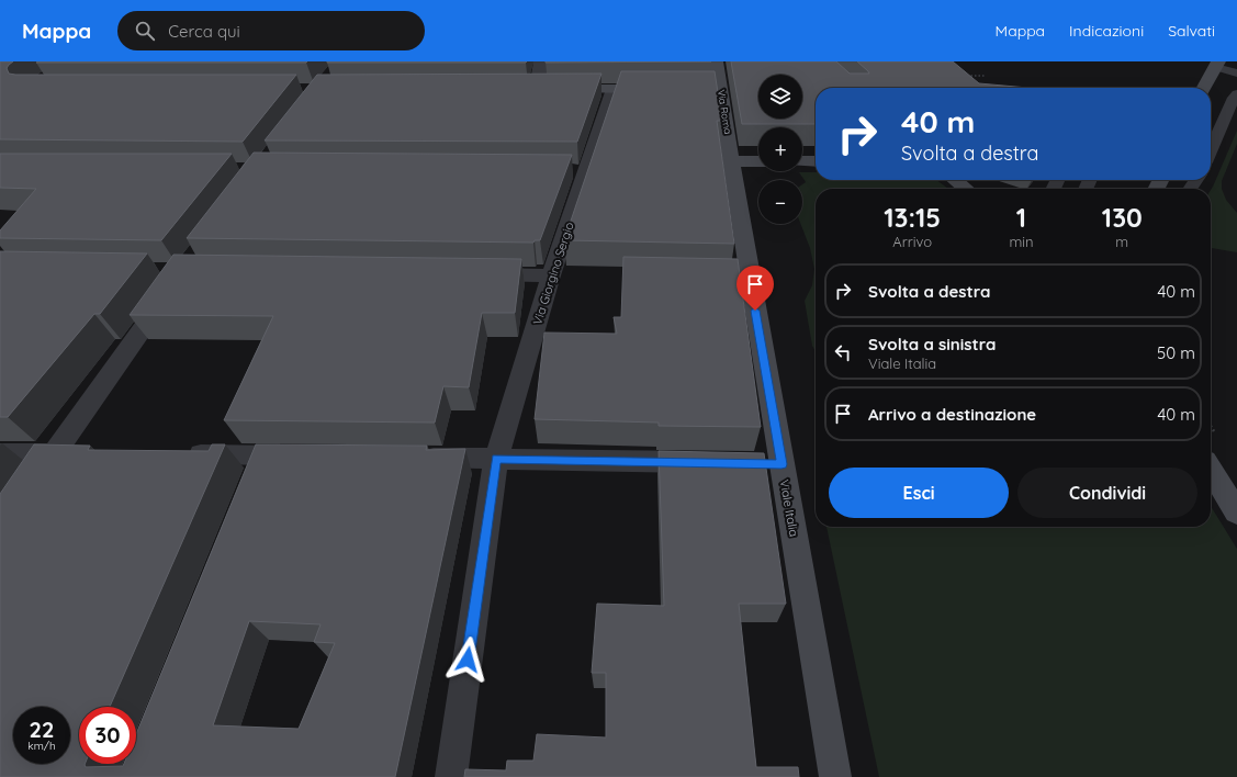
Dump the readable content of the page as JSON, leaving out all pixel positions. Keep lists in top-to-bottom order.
{
  "streets": {
    "main road": ["Via Roma", "Viale Italia"],
    "street": ["Via Giorgino Sergio"]
  },
  "crossings": [
    ["Via Roma", "Viale Italia"]
  ],
  "page": {
    "header": "Mappa",
    "search": "Cerca qui",
    "nav": ["Mappa", "Indicazioni", "Salvati"],
    "map_buttons": ["+", "−"],
    "turn": ["40 m", "Svolta a destra"],
    "eta": [
      "13:15",
      "Arrivo",
      "1",
      "min",
      "130",
      "m"
    ],
    "list": [
      {
        "name": "Svolta a destra",
        "value": "40 m"
      },
      {
        "name": "Svolta a sinistra",
        "note": "Viale Italia",
        "value": "50 m"
      },
      {
        "name": "Arrivo a destinazione",
        "value": "40 m"
      }
    ],
    "buttons": ["Esci", "Condividi"],
    "speed": "22 km/h",
    "limit": "30"
  }
}
